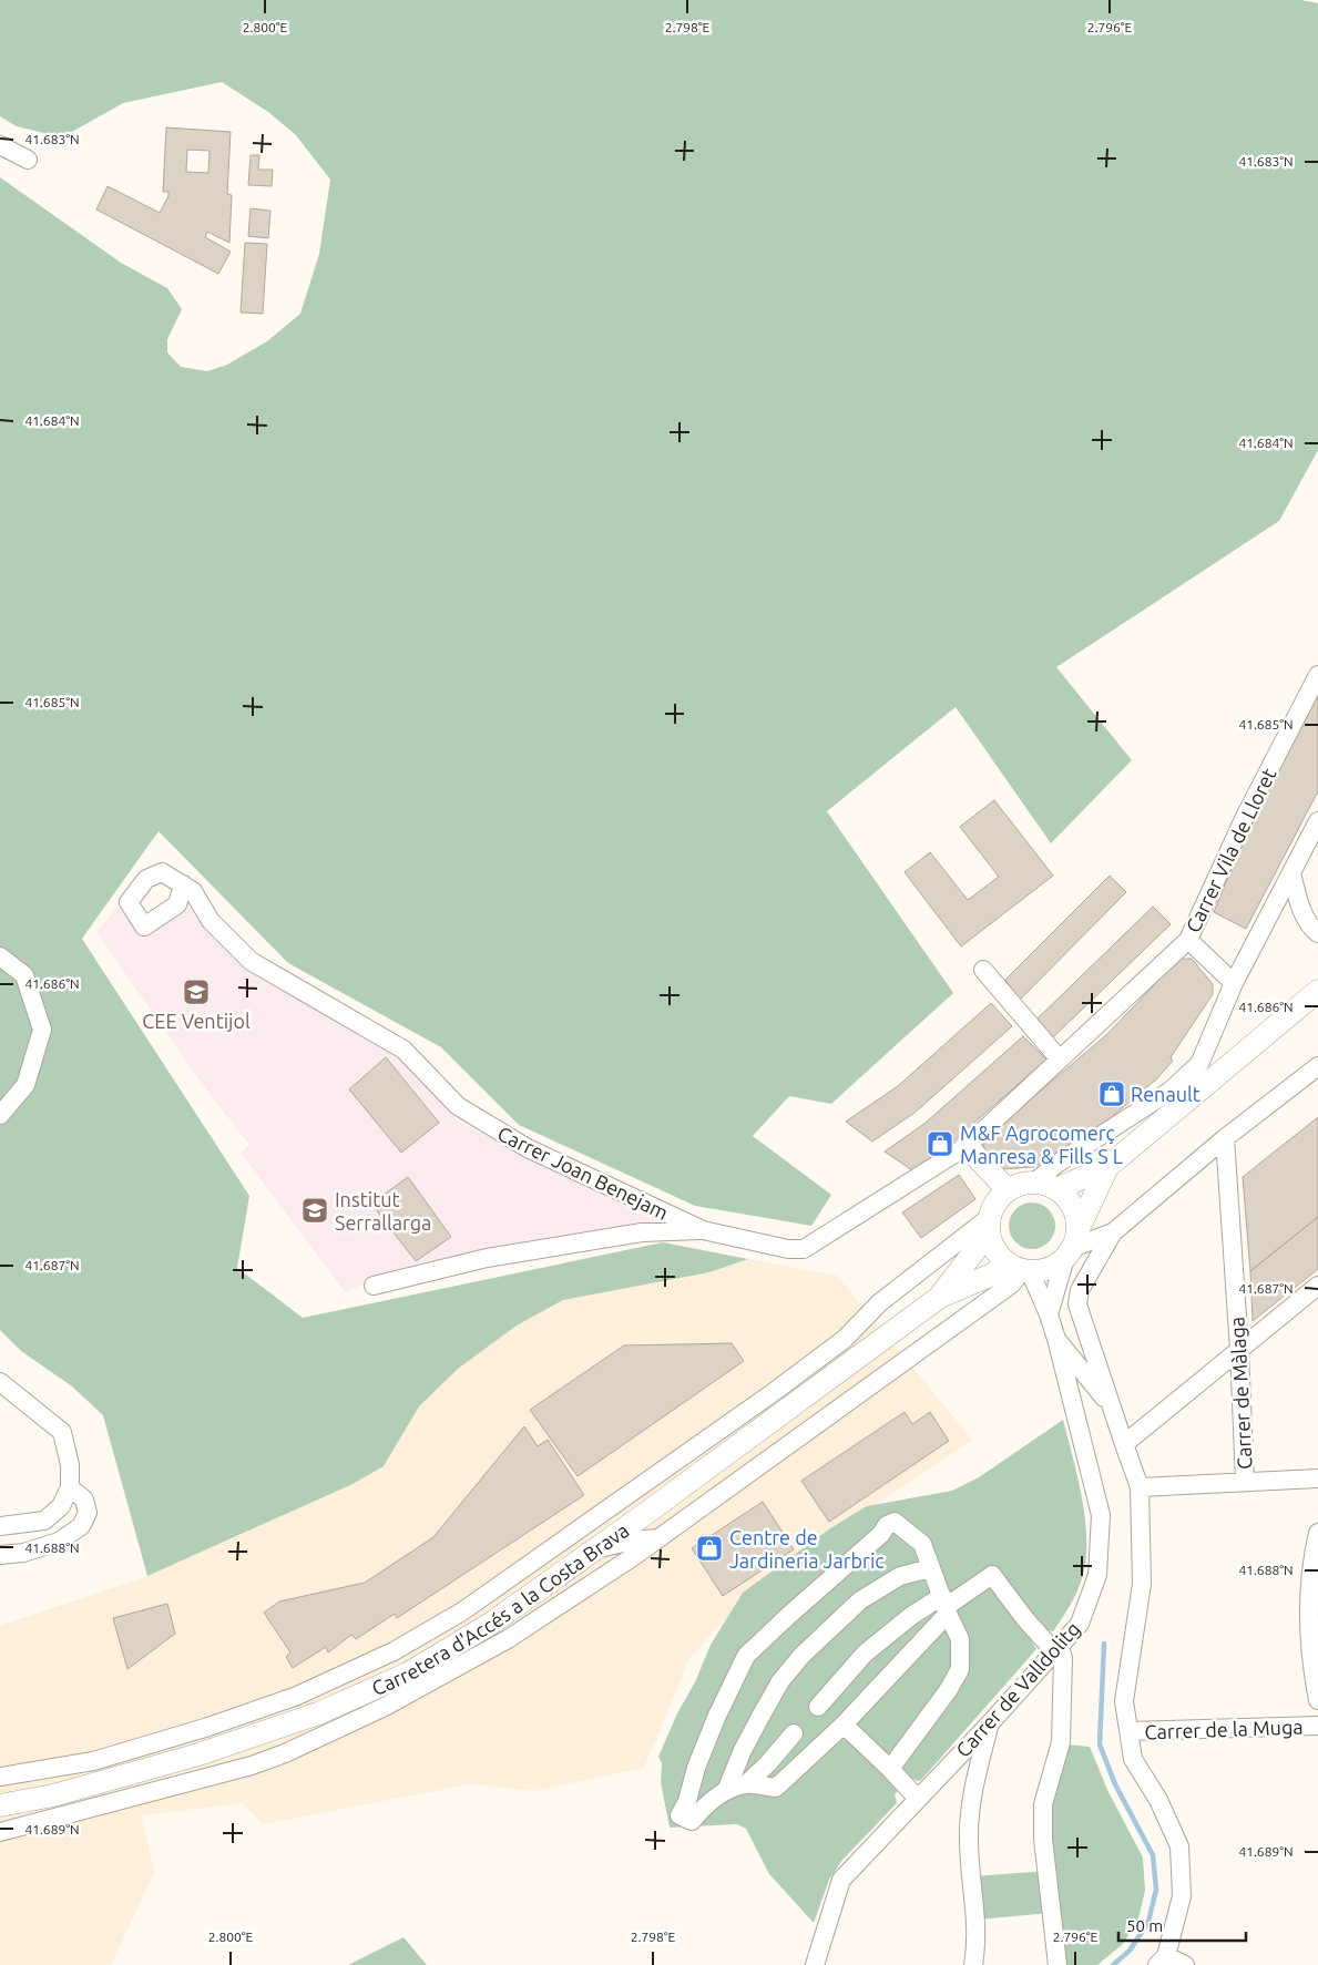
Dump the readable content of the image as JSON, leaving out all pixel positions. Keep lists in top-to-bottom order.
{
  "streets": {
    "main road": ["Carretera d'Accés a la Costa Brava"],
    "street": [
      "Carrer Vila de Lloret",
      "Carrer Joan Benejam",
      "Carrer de Màlaga",
      "Carrer de Valldolitg",
      "Carrer de la Muga"
    ]
  },
  "crossings": [
    ["Carrer Vila de Lloret", "Carrer Joan Benejam"],
    ["Carretera d'Accés a la Costa Brava", "Carrer de Valldolitg"]
  ],
  "places": {
    "school or university": ["CEE Ventijol", "Institut Serrallarga"],
    "shop": ["Renault", "M&F Agrocomerç Manresa & Fills S L", "Centre de Jardineria Jarbric"]
  },
  "scale_bar": "50 m",
  "coordinates": [
    "2.800°E",
    "2.798°E",
    "2.796°E",
    "41.683°N",
    "41.684°N",
    "41.685°N",
    "41.686°N",
    "41.687°N",
    "41.688°N",
    "41.689°N"
  ]
}
